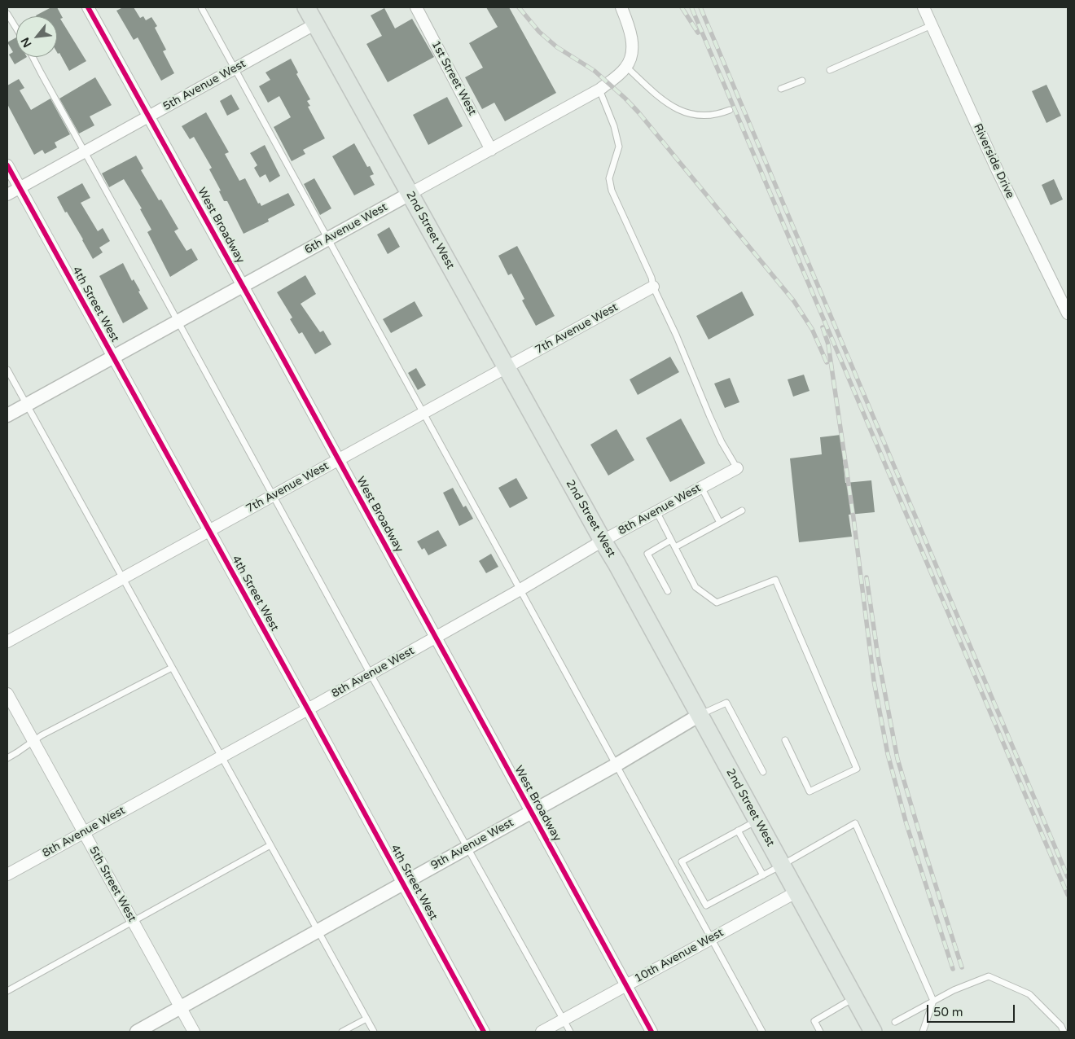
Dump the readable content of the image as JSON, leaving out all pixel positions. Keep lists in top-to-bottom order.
{
  "streets": {
    "main road": ["2nd Street West"],
    "street": [
      "1st Street West",
      "5th Avenue West",
      "Riverside Drive",
      "West Broadway",
      "6th Avenue West",
      "4th Street West",
      "7th Avenue West",
      "8th Avenue West",
      "9th Avenue West",
      "5th Street West",
      "10th Avenue West"
    ]
  },
  "crossings": [
    ["1st Street West", "6th Avenue West"],
    ["5th Avenue West", "West Broadway"],
    ["5th Avenue West", "2nd Street West"],
    ["5th Avenue West", "4th Street West"],
    ["West Broadway", "6th Avenue West"],
    ["West Broadway", "7th Avenue West"],
    ["West Broadway", "8th Avenue West"],
    ["West Broadway", "9th Avenue West"],
    ["West Broadway", "10th Avenue West"],
    ["6th Avenue West", "2nd Street West"],
    ["6th Avenue West", "4th Street West"],
    ["2nd Street West", "7th Avenue West"],
    ["2nd Street West", "8th Avenue West"],
    ["2nd Street West", "9th Avenue West"],
    ["2nd Street West", "10th Avenue West"],
    ["4th Street West", "7th Avenue West"],
    ["4th Street West", "8th Avenue West"],
    ["4th Street West", "9th Avenue West"],
    ["8th Avenue West", "5th Street West"],
    ["9th Avenue West", "5th Street West"]
  ],
  "scale_bar": "50 m",
  "north": "bottom left"
}
